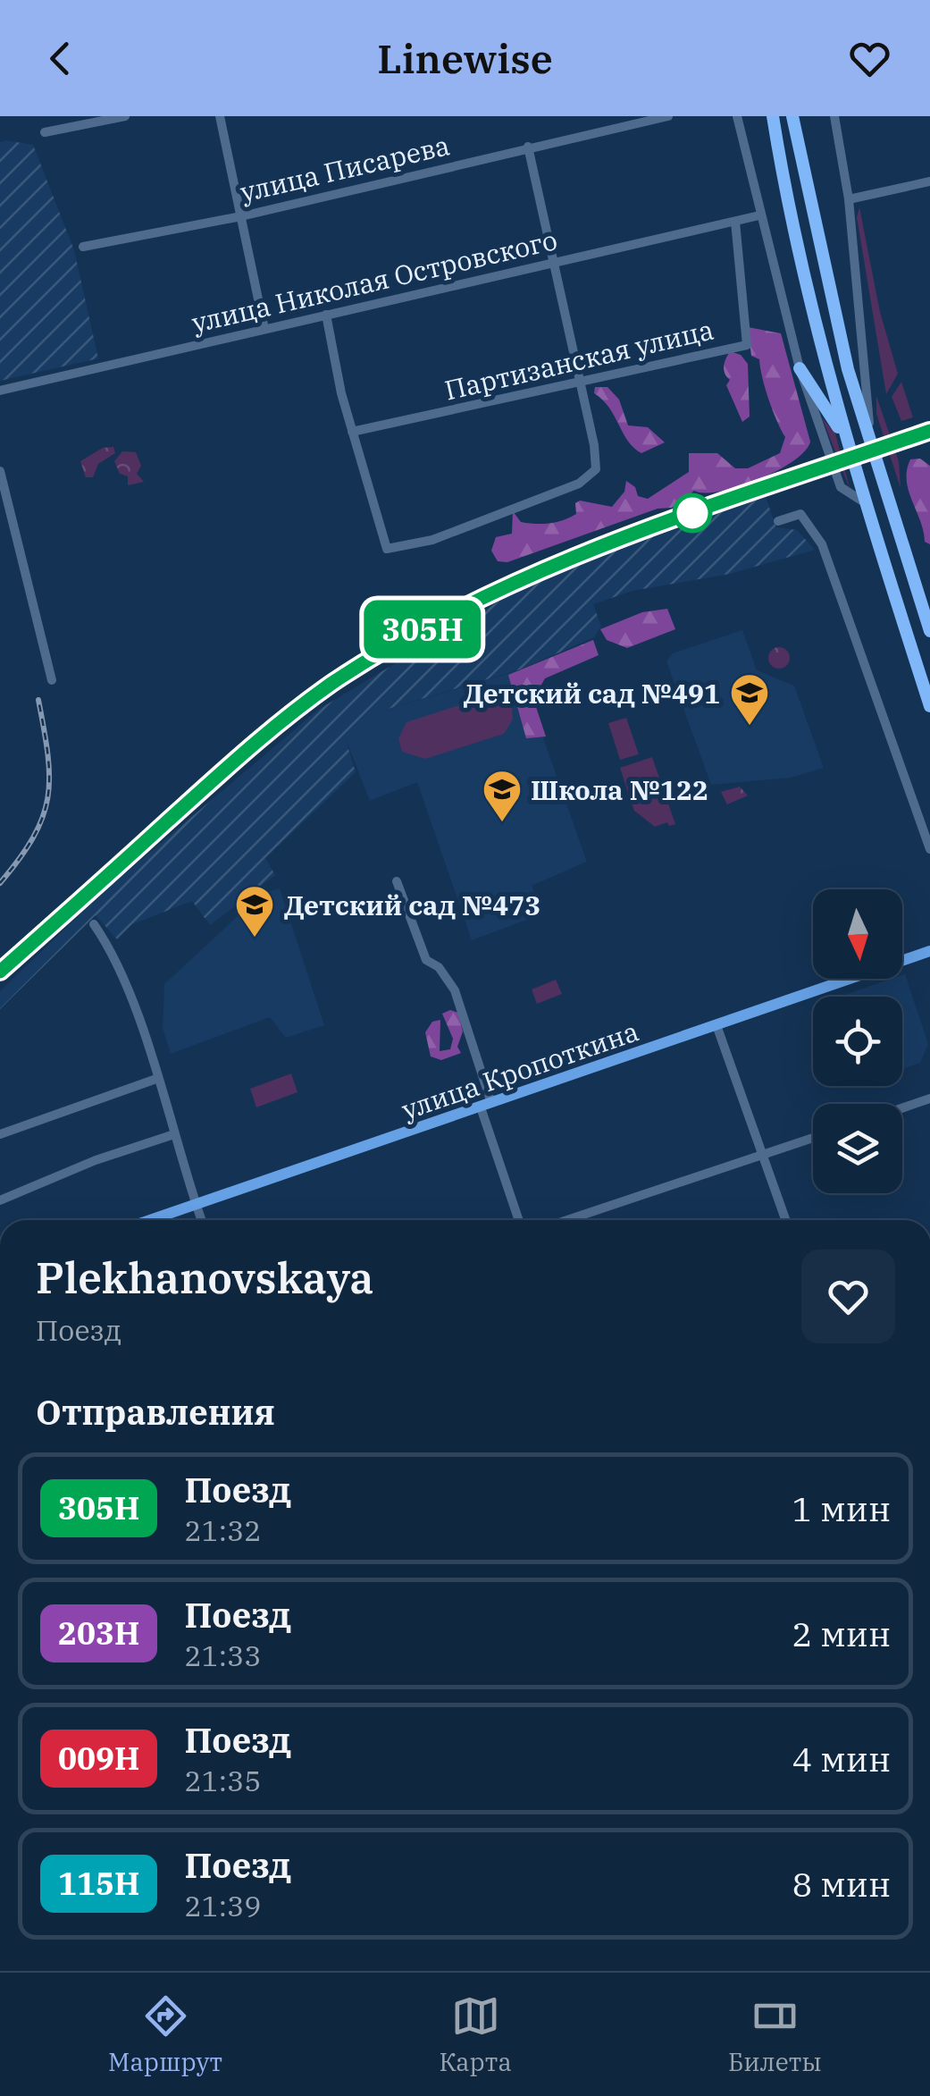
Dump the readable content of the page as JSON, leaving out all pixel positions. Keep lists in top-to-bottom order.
{
  "streets": {
    "main road": ["улица Кропоткина"],
    "street": ["улица Писарева", "улица Николая Островского", "Партизанская улица"]
  },
  "crossings": [
    ["улица Николая Островского", "Партизанская улица"]
  ],
  "places": {
    "school or university": ["Детский сад №491", "Школа №122", "Детский сад №473"]
  },
  "north": "bottom",
  "page": {
    "header": "Linewise",
    "on_map": "305Н",
    "heading": [
      ["Plekhanovskaya", "Поезд"],
      "Отправления"
    ],
    "list": [
      {
        "mark": "305Н",
        "name": "Поезд",
        "note": "21:32",
        "value": "1 мин"
      },
      {
        "mark": "203Н",
        "name": "Поезд",
        "note": "21:33",
        "value": "2 мин"
      },
      {
        "mark": "009Н",
        "name": "Поезд",
        "note": "21:35",
        "value": "4 мин"
      },
      {
        "mark": "115Н",
        "name": "Поезд",
        "note": "21:39",
        "value": "8 мин"
      }
    ],
    "tabs": ["Маршрут", "Карта", "Билеты"]
  }
}
